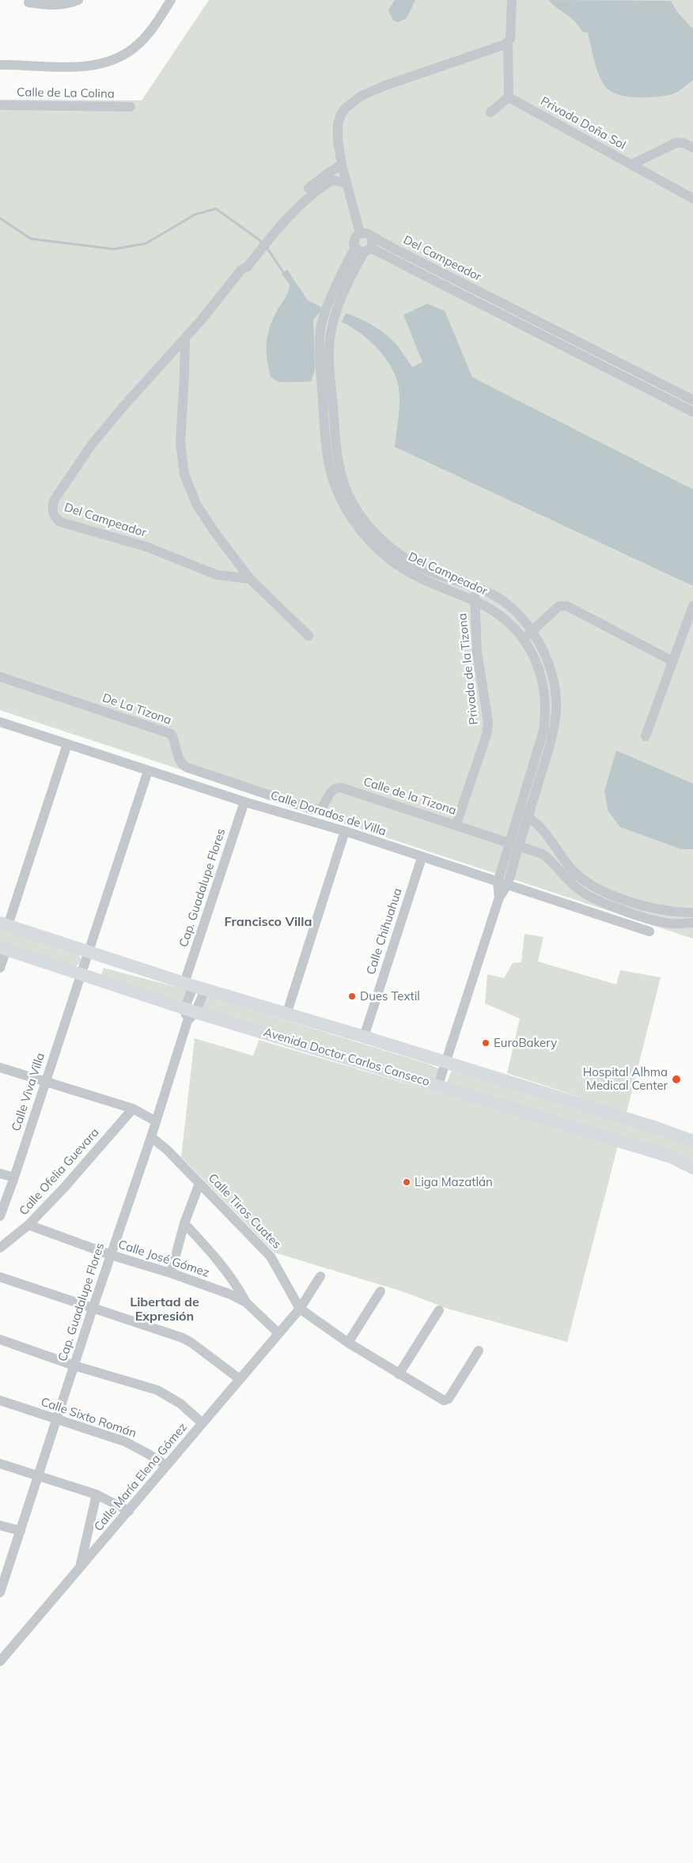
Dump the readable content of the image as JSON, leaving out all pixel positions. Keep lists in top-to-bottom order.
{
  "streets": {
    "main road": ["Avenida Doctor Carlos Canseco"],
    "street": [
      "Calle de La Colina",
      "Privada Doña Sol",
      "Del Campeador",
      "Privada de la Tizona",
      "De La Tizona",
      "Calle de la Tizona",
      "Calle Dorados de Villa",
      "Cap. Guadalupe Flores",
      "Calle Chihuahua",
      "Calle Viva Villa",
      "Calle Ofelia Guevara",
      "Calle Tiros Cuates",
      "Calle José Gómez",
      "Calle Sixto Román",
      "Calle María Elena Gómez"
    ]
  },
  "crossings": [
    ["Del Campeador", "Privada de la Tizona"],
    ["Del Campeador", "Calle de la Tizona"],
    ["Privada de la Tizona", "Calle de la Tizona"],
    ["De La Tizona", "Calle de la Tizona"],
    ["Calle Dorados de Villa", "Cap. Guadalupe Flores"],
    ["Calle Dorados de Villa", "Calle Chihuahua"],
    ["Cap. Guadalupe Flores", "Avenida Doctor Carlos Canseco"],
    ["Cap. Guadalupe Flores", "Calle Tiros Cuates"],
    ["Cap. Guadalupe Flores", "Calle José Gómez"],
    ["Cap. Guadalupe Flores", "Calle Sixto Román"],
    ["Calle Chihuahua", "Avenida Doctor Carlos Canseco"],
    ["Avenida Doctor Carlos Canseco", "Calle Viva Villa"],
    ["Calle Ofelia Guevara", "Calle José Gómez"],
    ["Calle Tiros Cuates", "Calle María Elena Gómez"],
    ["Calle José Gómez", "Calle María Elena Gómez"],
    ["Calle Sixto Román", "Calle María Elena Gómez"]
  ],
  "districts": ["Francisco Villa", "Libertad de Expresión"],
  "places": [
    "Dues Textil",
    "EuroBakery",
    "Hospital Alhma Medical Center",
    "Liga Mazatlán"
  ]
}
